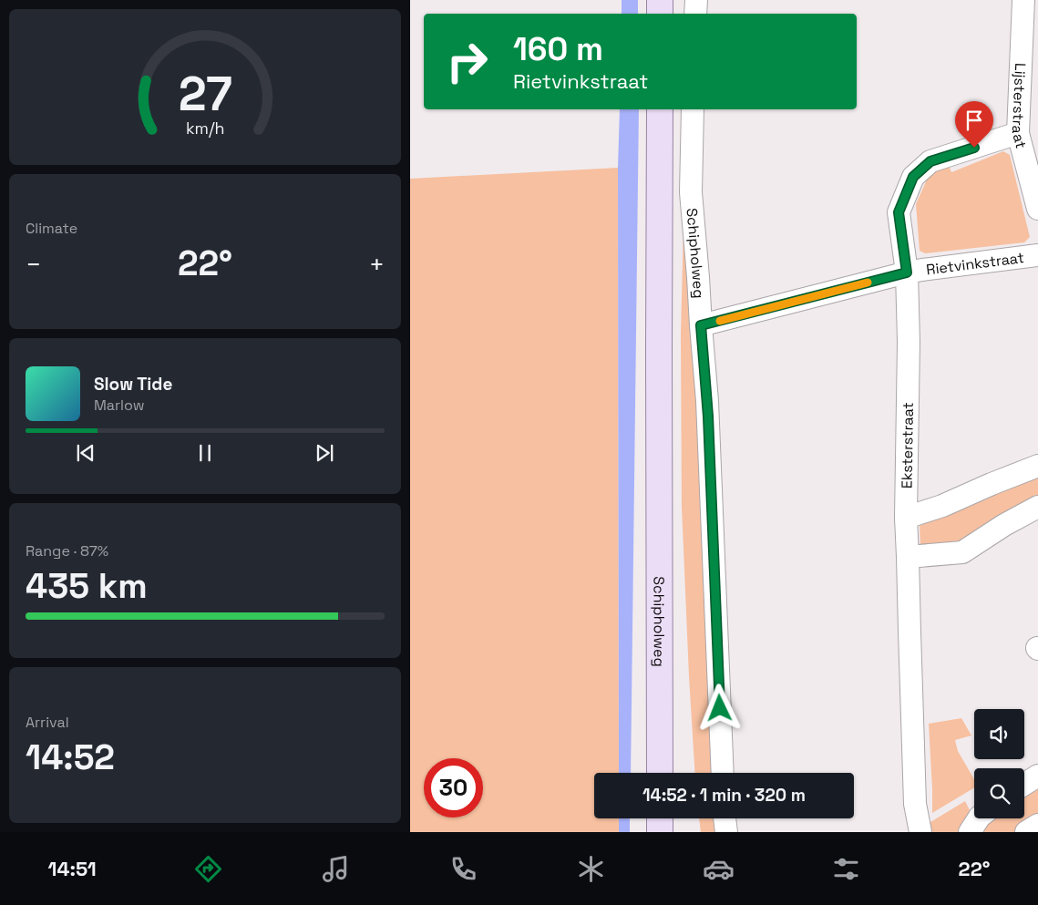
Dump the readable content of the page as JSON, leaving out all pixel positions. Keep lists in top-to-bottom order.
{
  "streets": {
    "main road": ["Schipholweg"],
    "street": ["Lijsterstraat", "Rietvinkstraat", "Eksterstraat"]
  },
  "crossings": [
    ["Lijsterstraat", "Eksterstraat"],
    ["Schipholweg", "Rietvinkstraat"],
    ["Rietvinkstraat", "Eksterstraat"]
  ],
  "page": {
    "turn": ["160 m", "Rietvinkstraat"],
    "tile": [
      "Climate",
      ["Range · 87%", "435 km"],
      ["Arrival", "14:52"]
    ],
    "heat": ["−", "22°", "+"],
    "song": ["Slow Tide", "Marlow"],
    "limit": "30",
    "trip": "14:52 · 1 min · 320 m",
    "tabs": ["14:51", "22°"],
    "gauge": ["27", "km/h"]
  }
}
